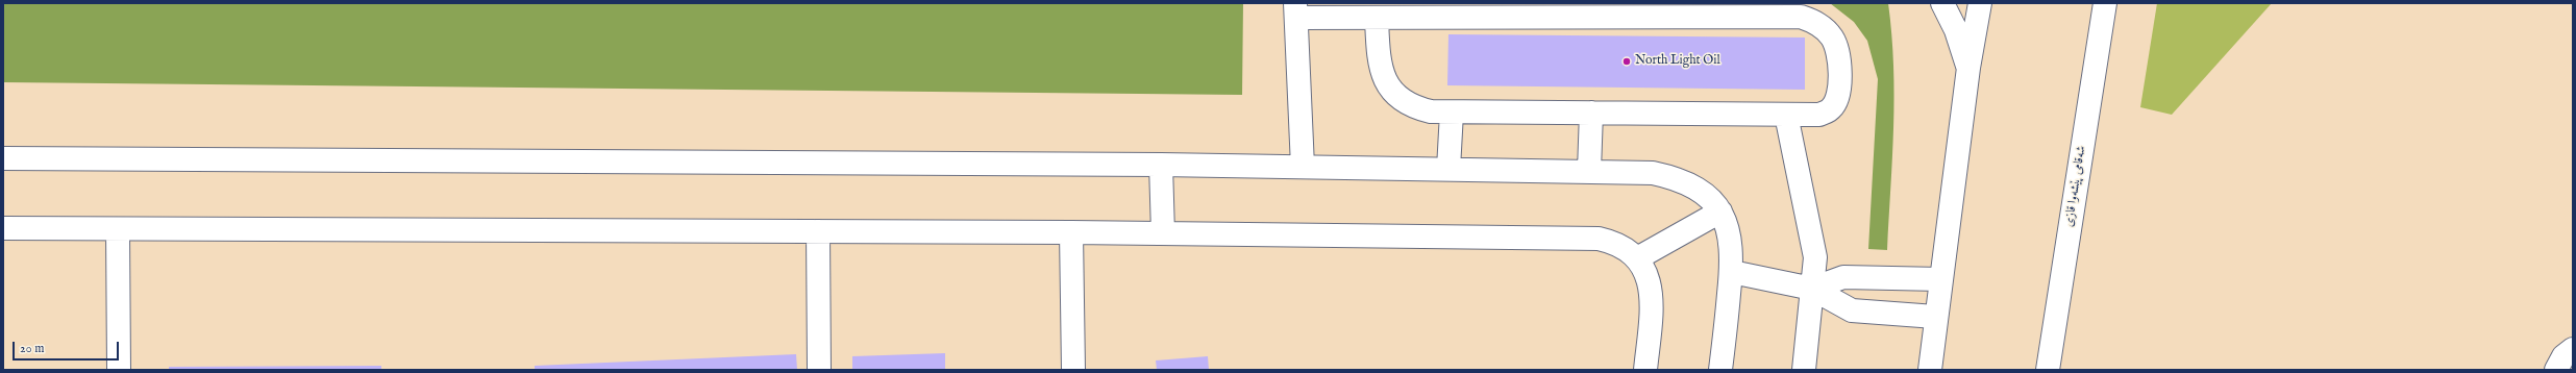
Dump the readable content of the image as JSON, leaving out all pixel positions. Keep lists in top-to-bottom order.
{
  "streets": {
    "main road": ["شەقامی پێشەوا قازی"]
  },
  "places": ["North Light Oil"],
  "scale_bar": "20 m"
}
